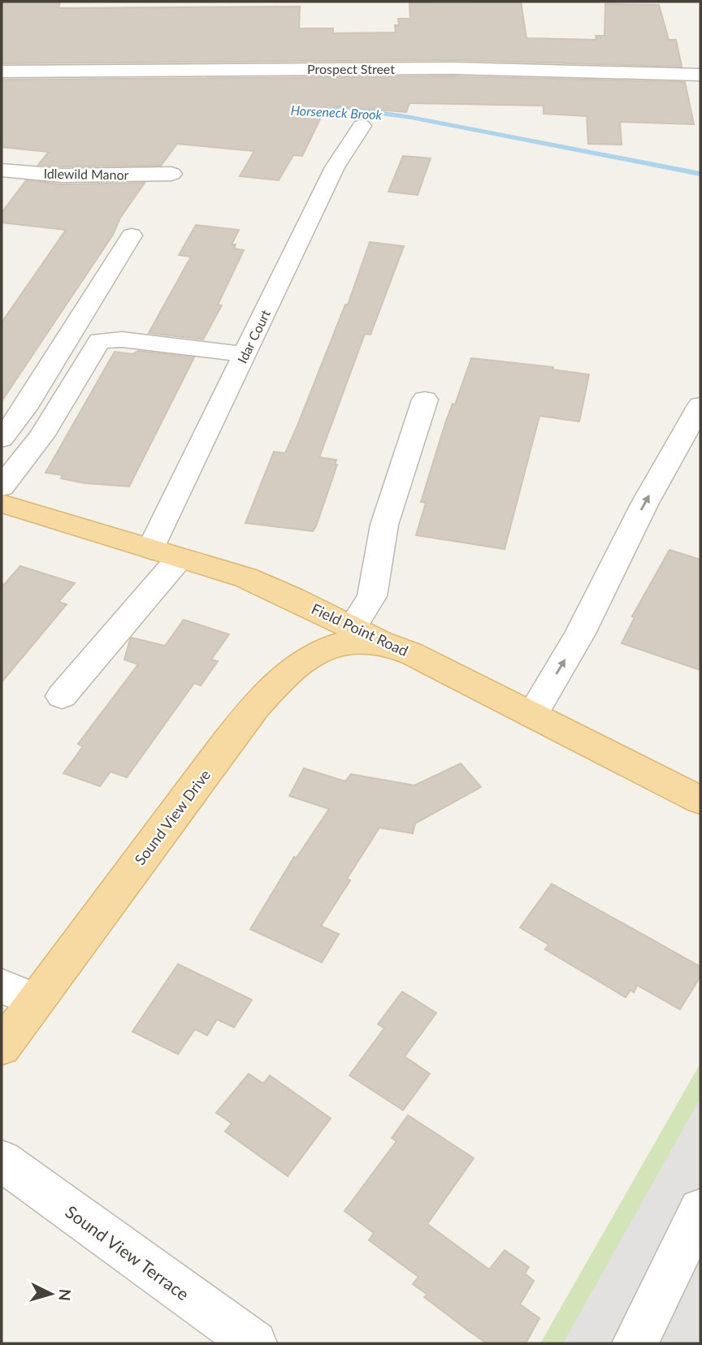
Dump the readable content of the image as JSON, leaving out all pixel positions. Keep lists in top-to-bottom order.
{
  "streets": {
    "main road": ["Field Point Road", "Sound View Drive"],
    "street": [
      "Prospect Street",
      "Idlewild Manor",
      "Idar Court",
      "Sound View Terrace"
    ]
  },
  "crossings": [
    ["Idar Court", "Field Point Road"],
    ["Field Point Road", "Sound View Drive"]
  ],
  "water": ["Horseneck Brook"],
  "north": "right"
}
